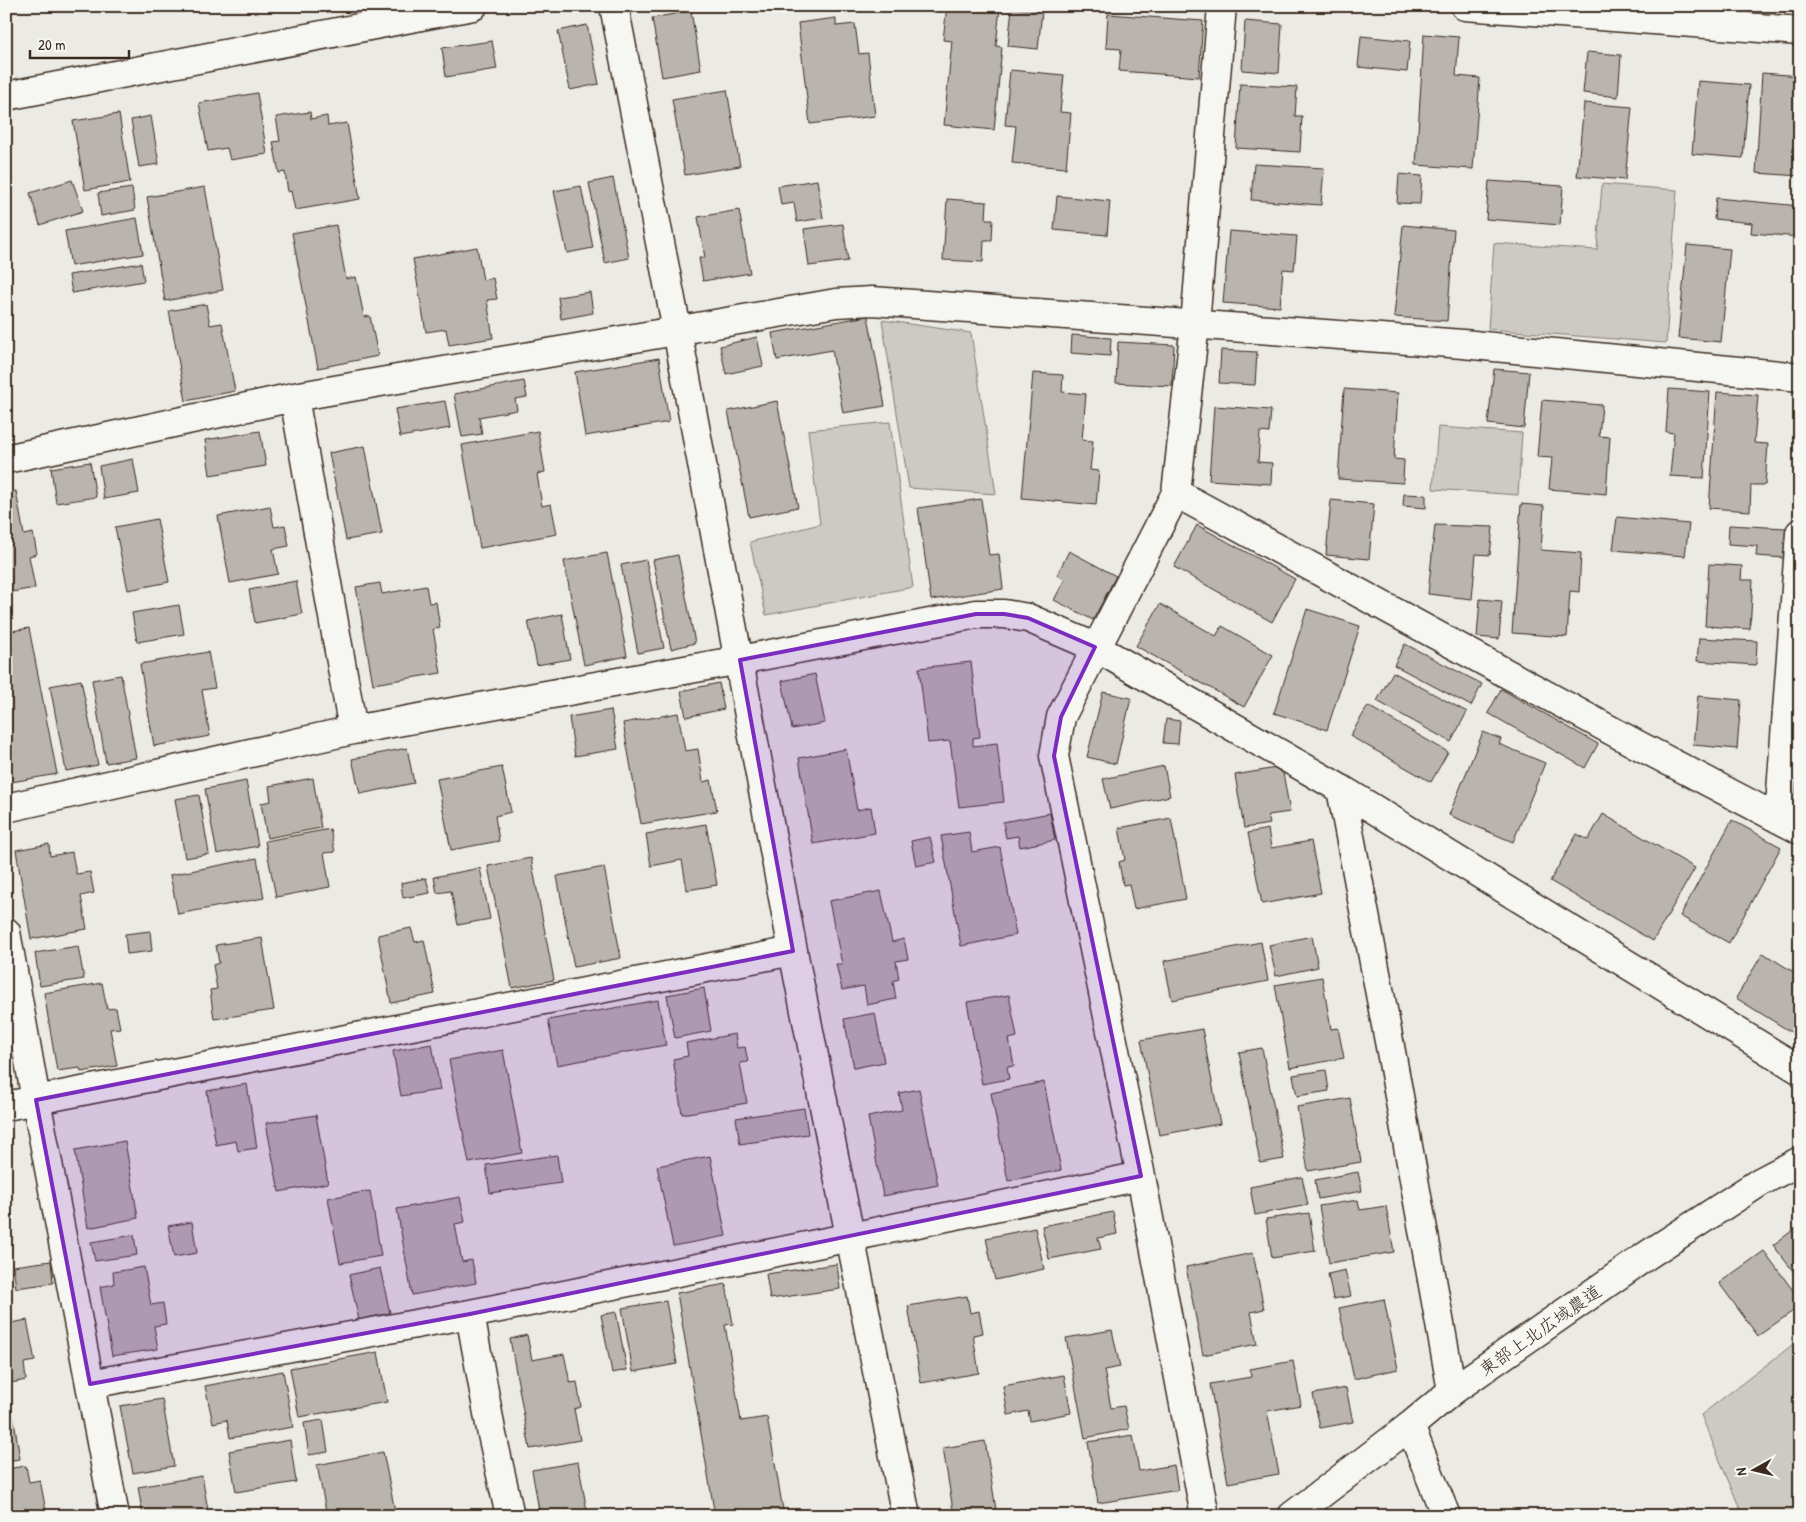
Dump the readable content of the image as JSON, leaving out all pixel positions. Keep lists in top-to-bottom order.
{
  "streets": {
    "street": ["東部上北広域農道"]
  },
  "scale_bar": "20 m",
  "north": "left"
}
